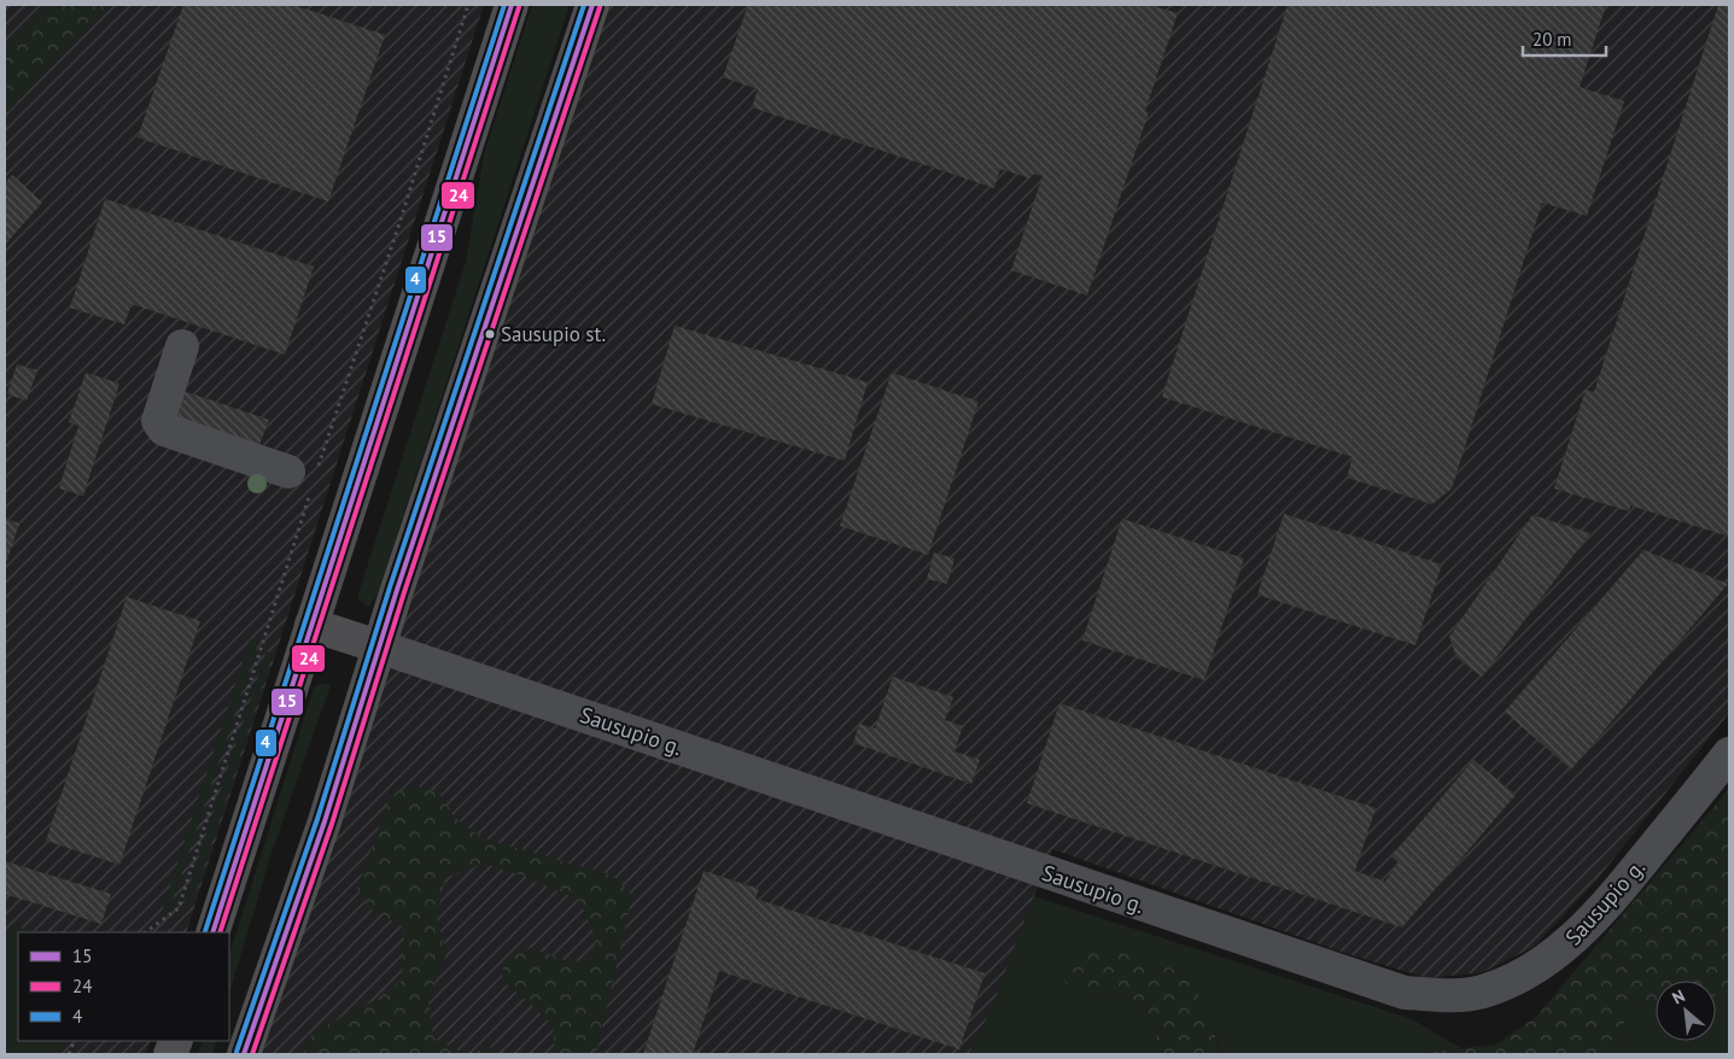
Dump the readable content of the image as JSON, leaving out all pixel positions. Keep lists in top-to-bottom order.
{
  "streets": {
    "street": ["Sausupio g."]
  },
  "places": ["Sausupio st."],
  "lines": ["transit line 15", "transit line 4", "transit line 24"],
  "legend": ["15", "24", "4"],
  "scale_bar": "20 m",
  "north": "top left"
}
